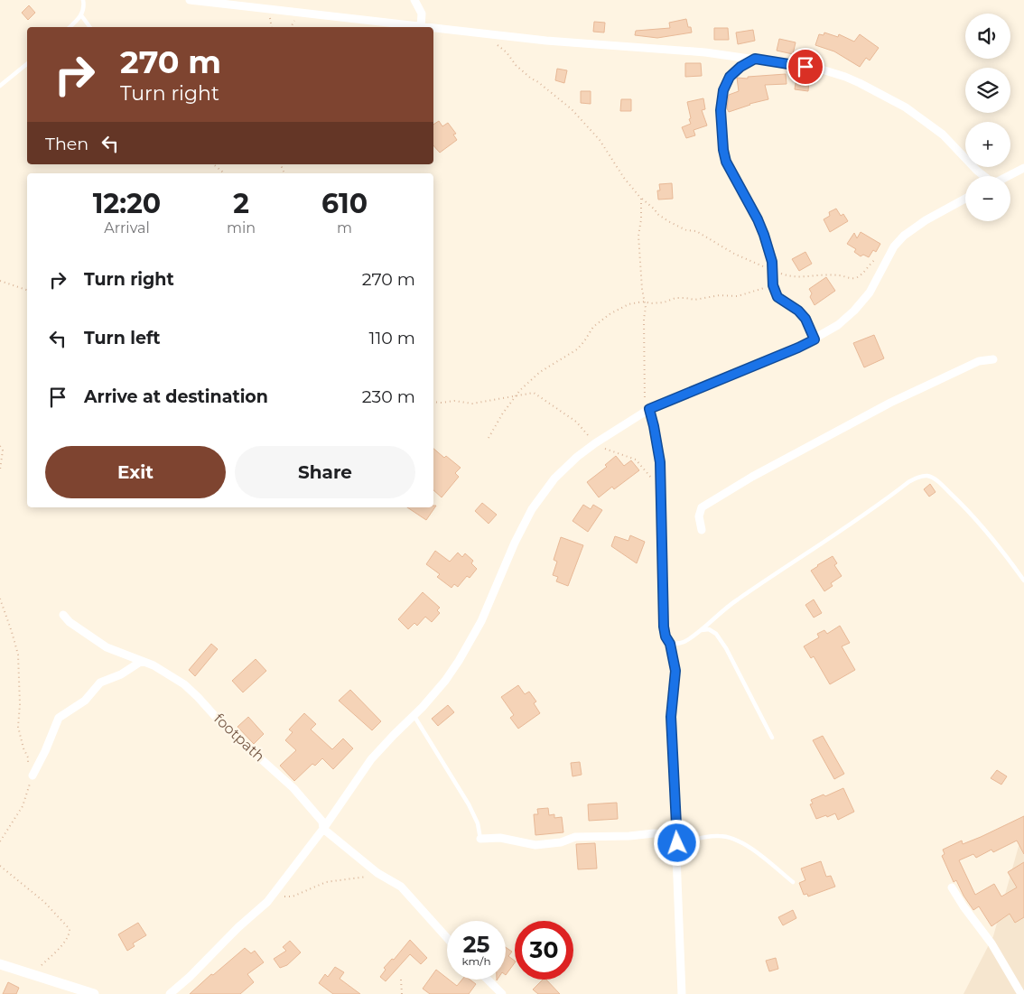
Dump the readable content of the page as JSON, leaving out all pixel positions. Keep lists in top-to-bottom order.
{
  "streets": {
    "street": ["footpath"]
  },
  "page": {
    "map_buttons": ["+", "−"],
    "turn": ["270 m", "Turn right"],
    "then": "Then",
    "eta": [
      "12:20",
      "Arrival",
      "2",
      "min",
      "610",
      "m"
    ],
    "list": [
      {
        "name": "Turn right",
        "value": "270 m"
      },
      {
        "name": "Turn left",
        "value": "110 m"
      },
      {
        "name": "Arrive at destination",
        "value": "230 m"
      }
    ],
    "buttons": ["Exit", "Share"],
    "speed": "25 km/h",
    "limit": "30"
  }
}
